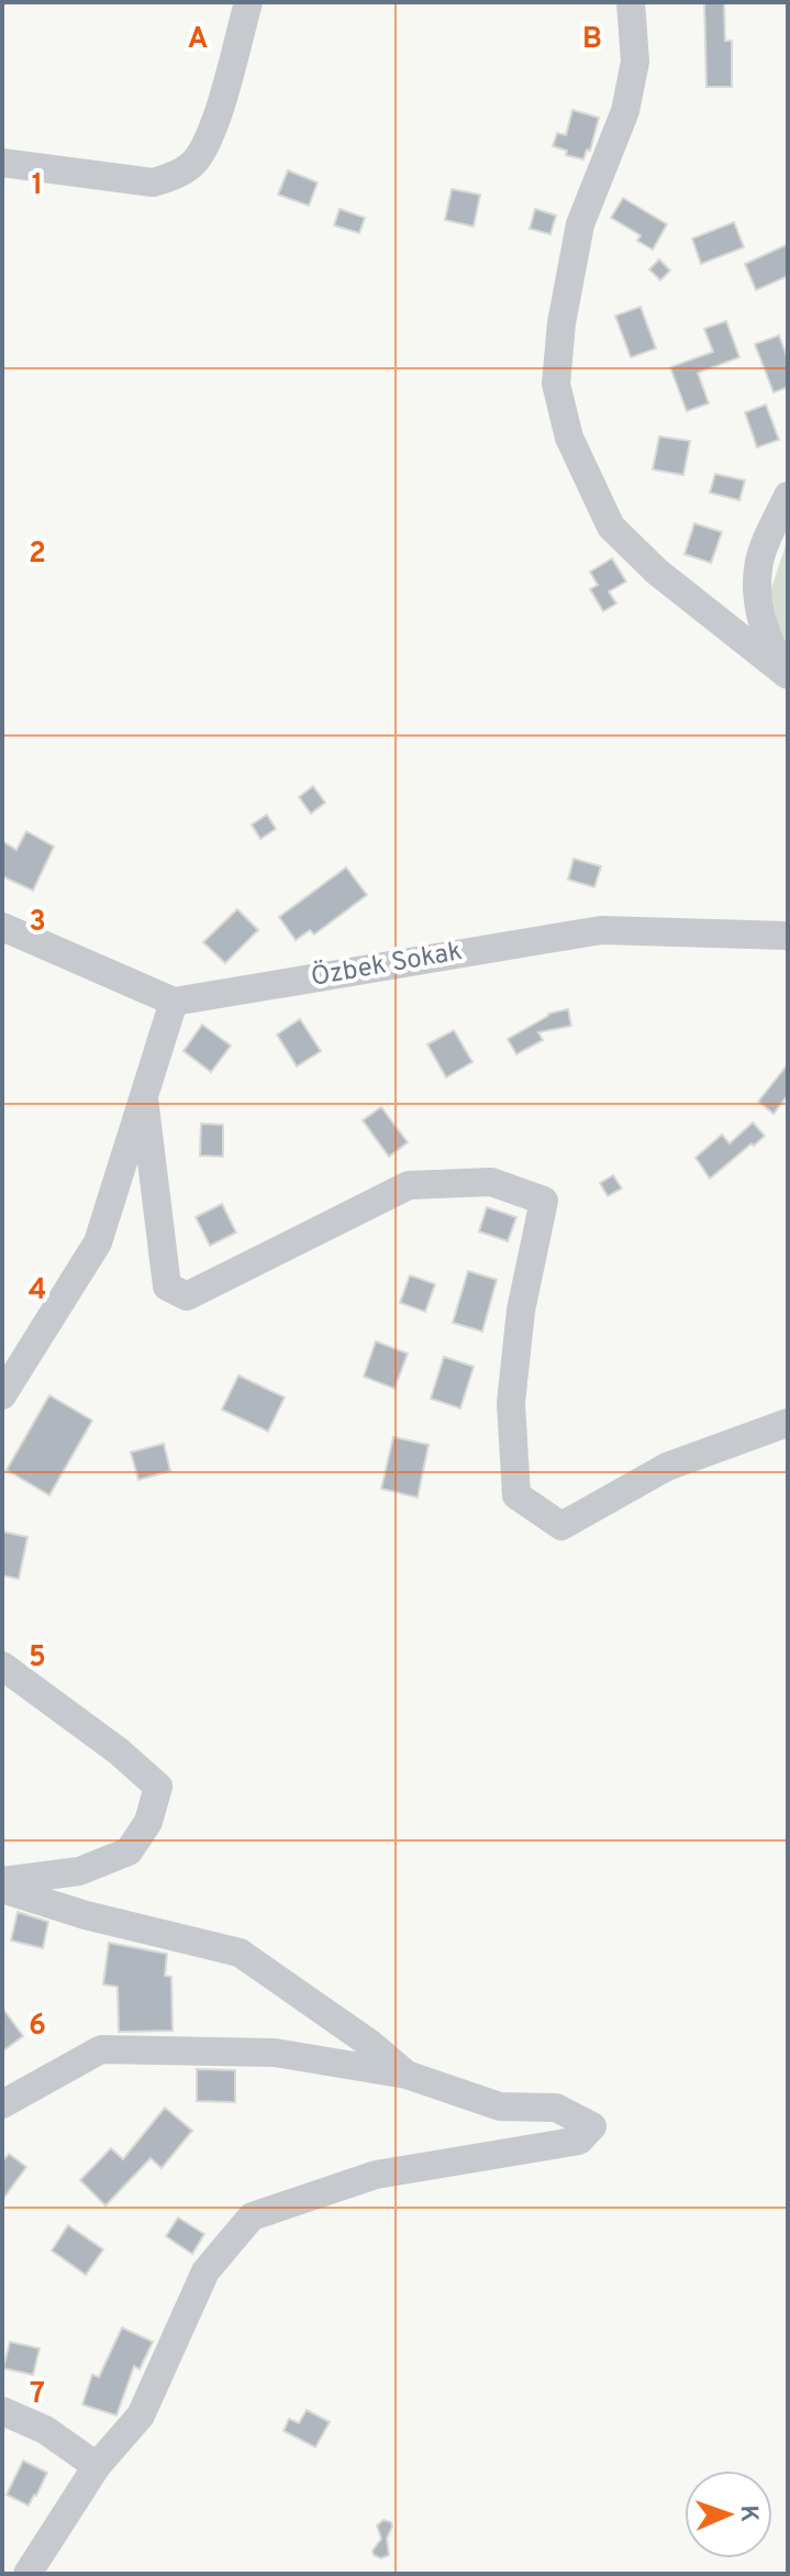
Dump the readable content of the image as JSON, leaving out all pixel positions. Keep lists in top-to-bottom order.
{
  "streets": {
    "street": ["Özbek Sokak"]
  },
  "north": "right",
  "grid": {
    "columns": ["A", "B"],
    "rows": [
      "1",
      "2",
      "3",
      "4",
      "5",
      "6",
      "7"
    ]
  }
}
